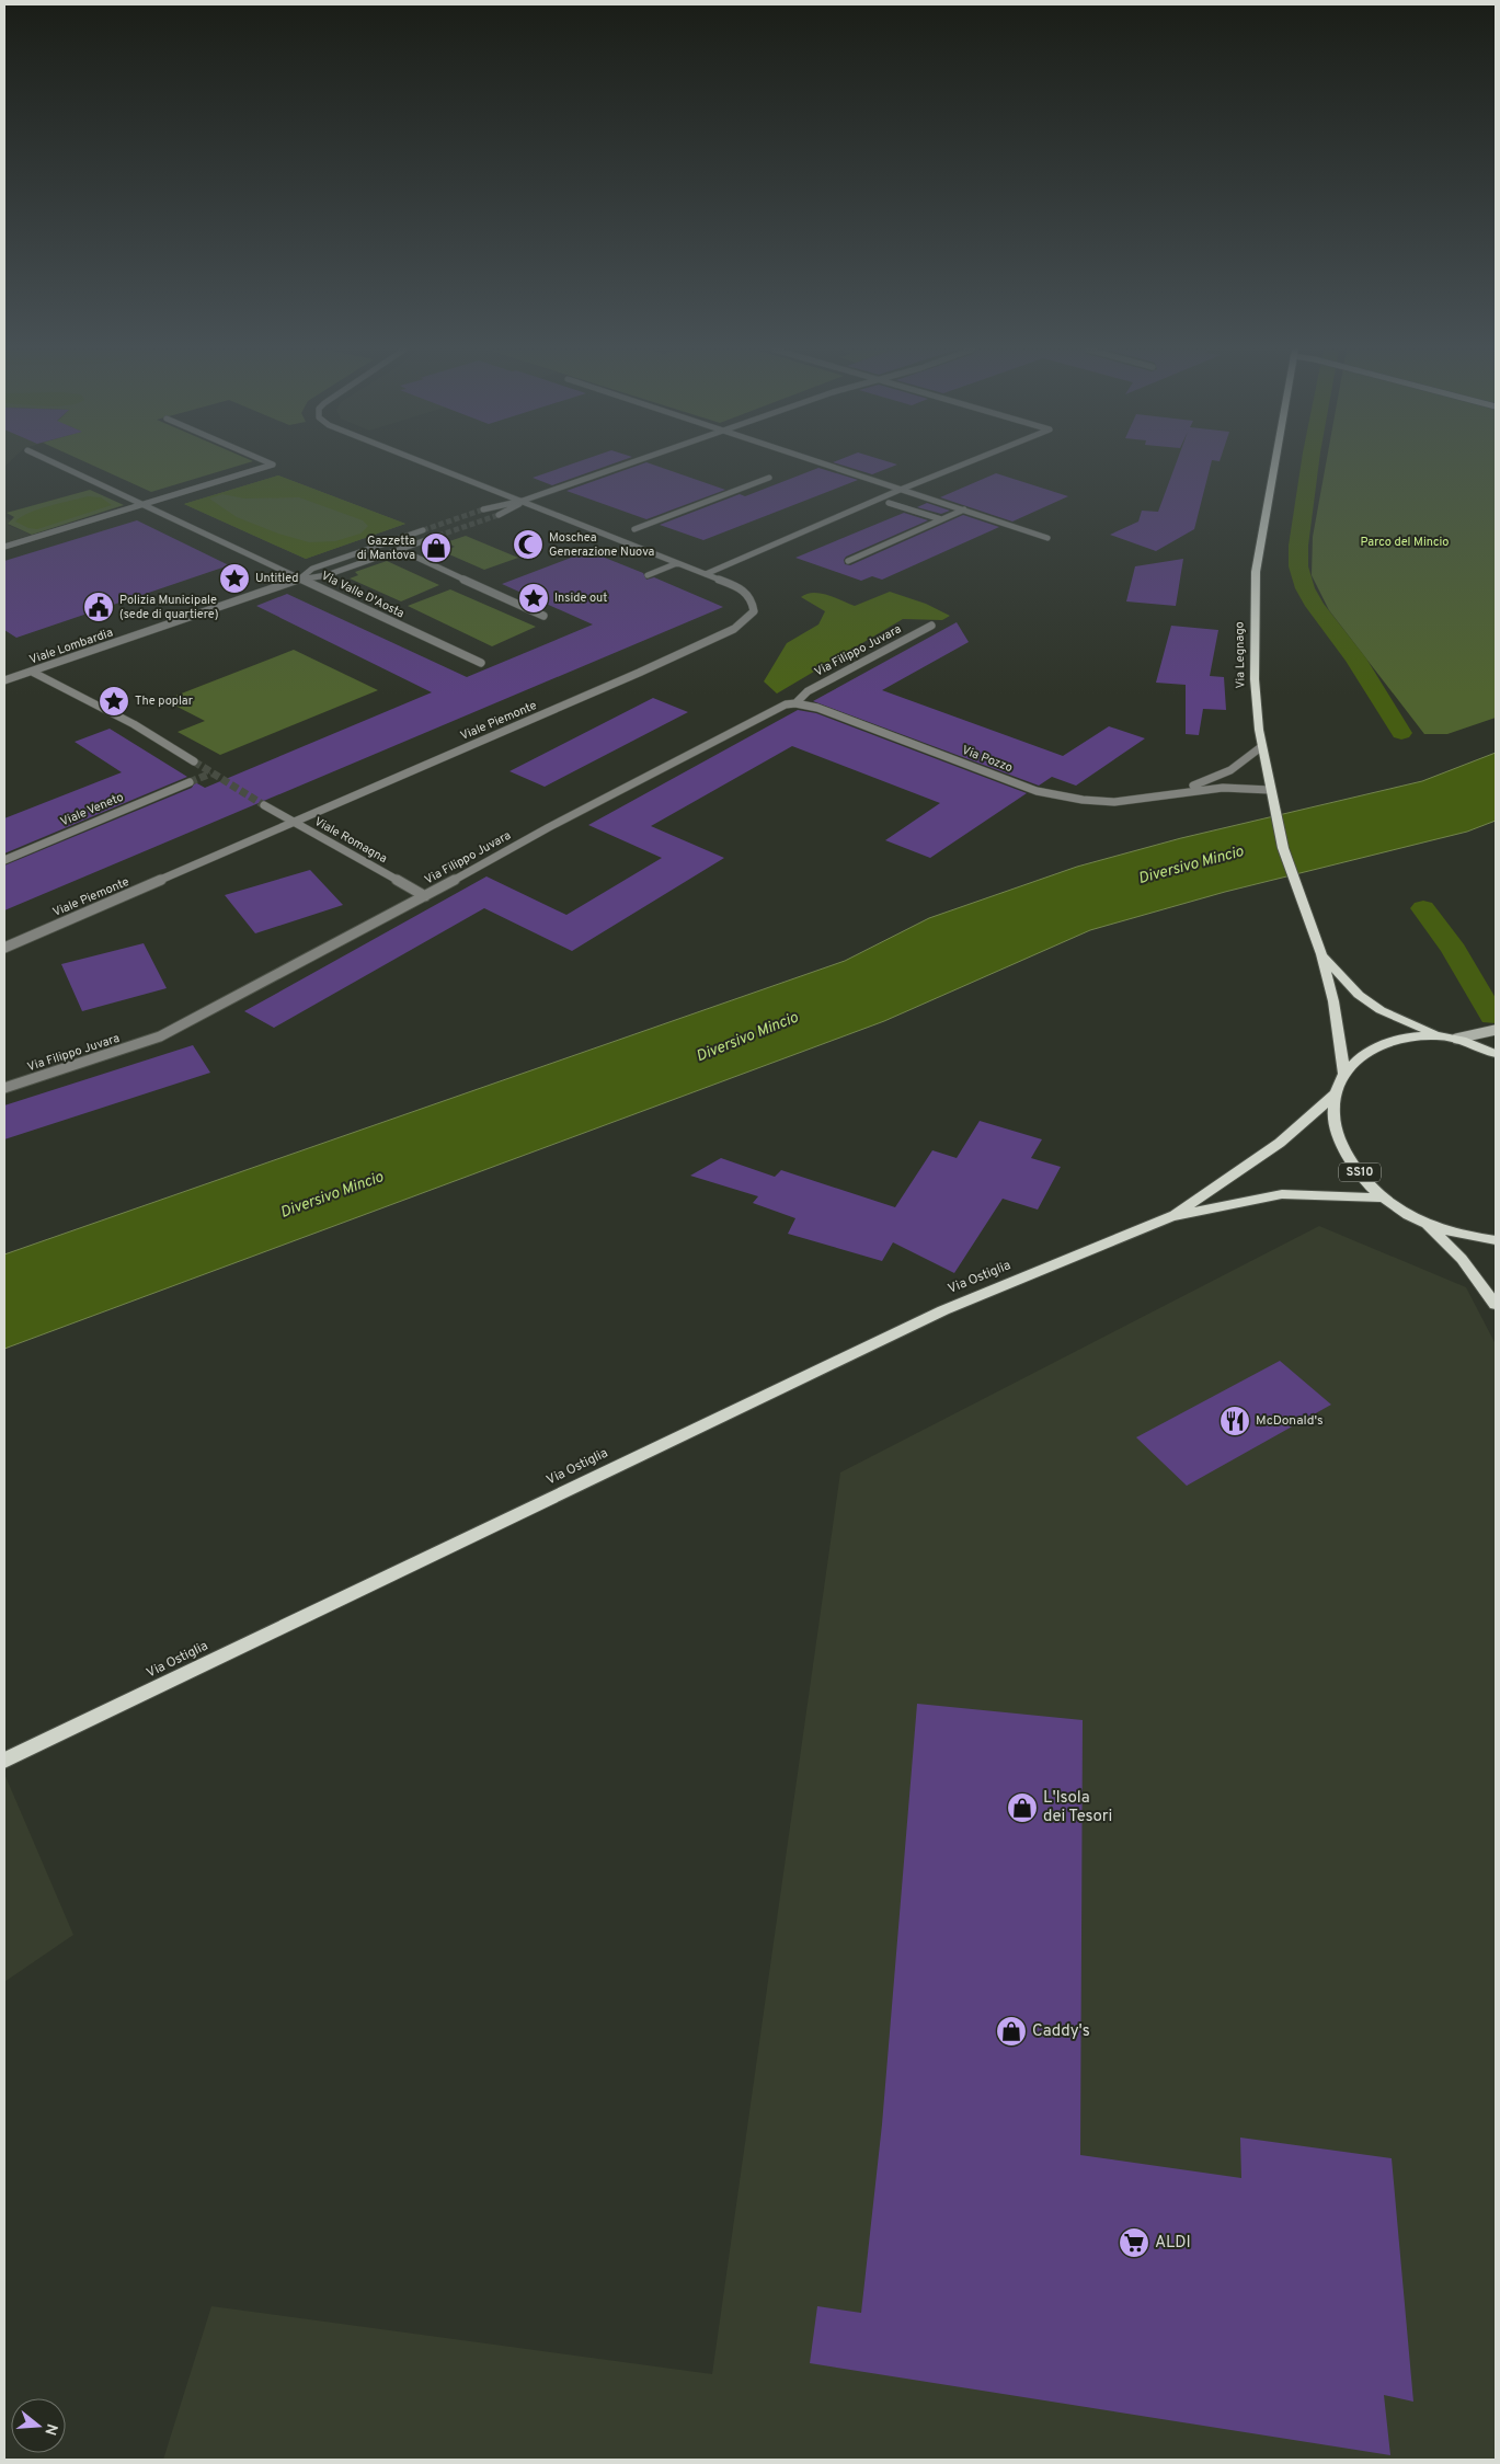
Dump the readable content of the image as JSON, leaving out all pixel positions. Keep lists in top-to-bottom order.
{
  "streets": {
    "main road": ["Via Legnago", "SS10", "Via Ostiglia"],
    "street": [
      "Via Valle D'Aosta",
      "Viale Lombardia",
      "Via Filippo Juvara",
      "Viale Piemonte",
      "Via Pozzo",
      "Viale Veneto",
      "Viale Romagna"
    ]
  },
  "crossings": [
    ["Via Valle D'Aosta", "Viale Lombardia"],
    ["Via Filippo Juvara", "Via Pozzo"],
    ["Via Filippo Juvara", "Viale Romagna"],
    ["Via Legnago", "Via Pozzo"],
    ["Via Legnago", "Via Ostiglia"],
    ["Viale Piemonte", "Viale Romagna"]
  ],
  "water": ["Diversivo Mincio"],
  "parks": ["Parco del Mincio"],
  "places": {
    "mosque": ["Moschea Generazione Nuova"],
    "shop": ["Gazzetta di Mantova", "L'Isola dei Tesori", "Caddy's"],
    "place": ["Untitled", "Inside out", "The poplar"],
    "public building": ["Polizia Municipale (sede di quartiere)"],
    "restaurant": ["McDonald's"],
    "supermarket": ["ALDI"]
  },
  "north": "right"
}
